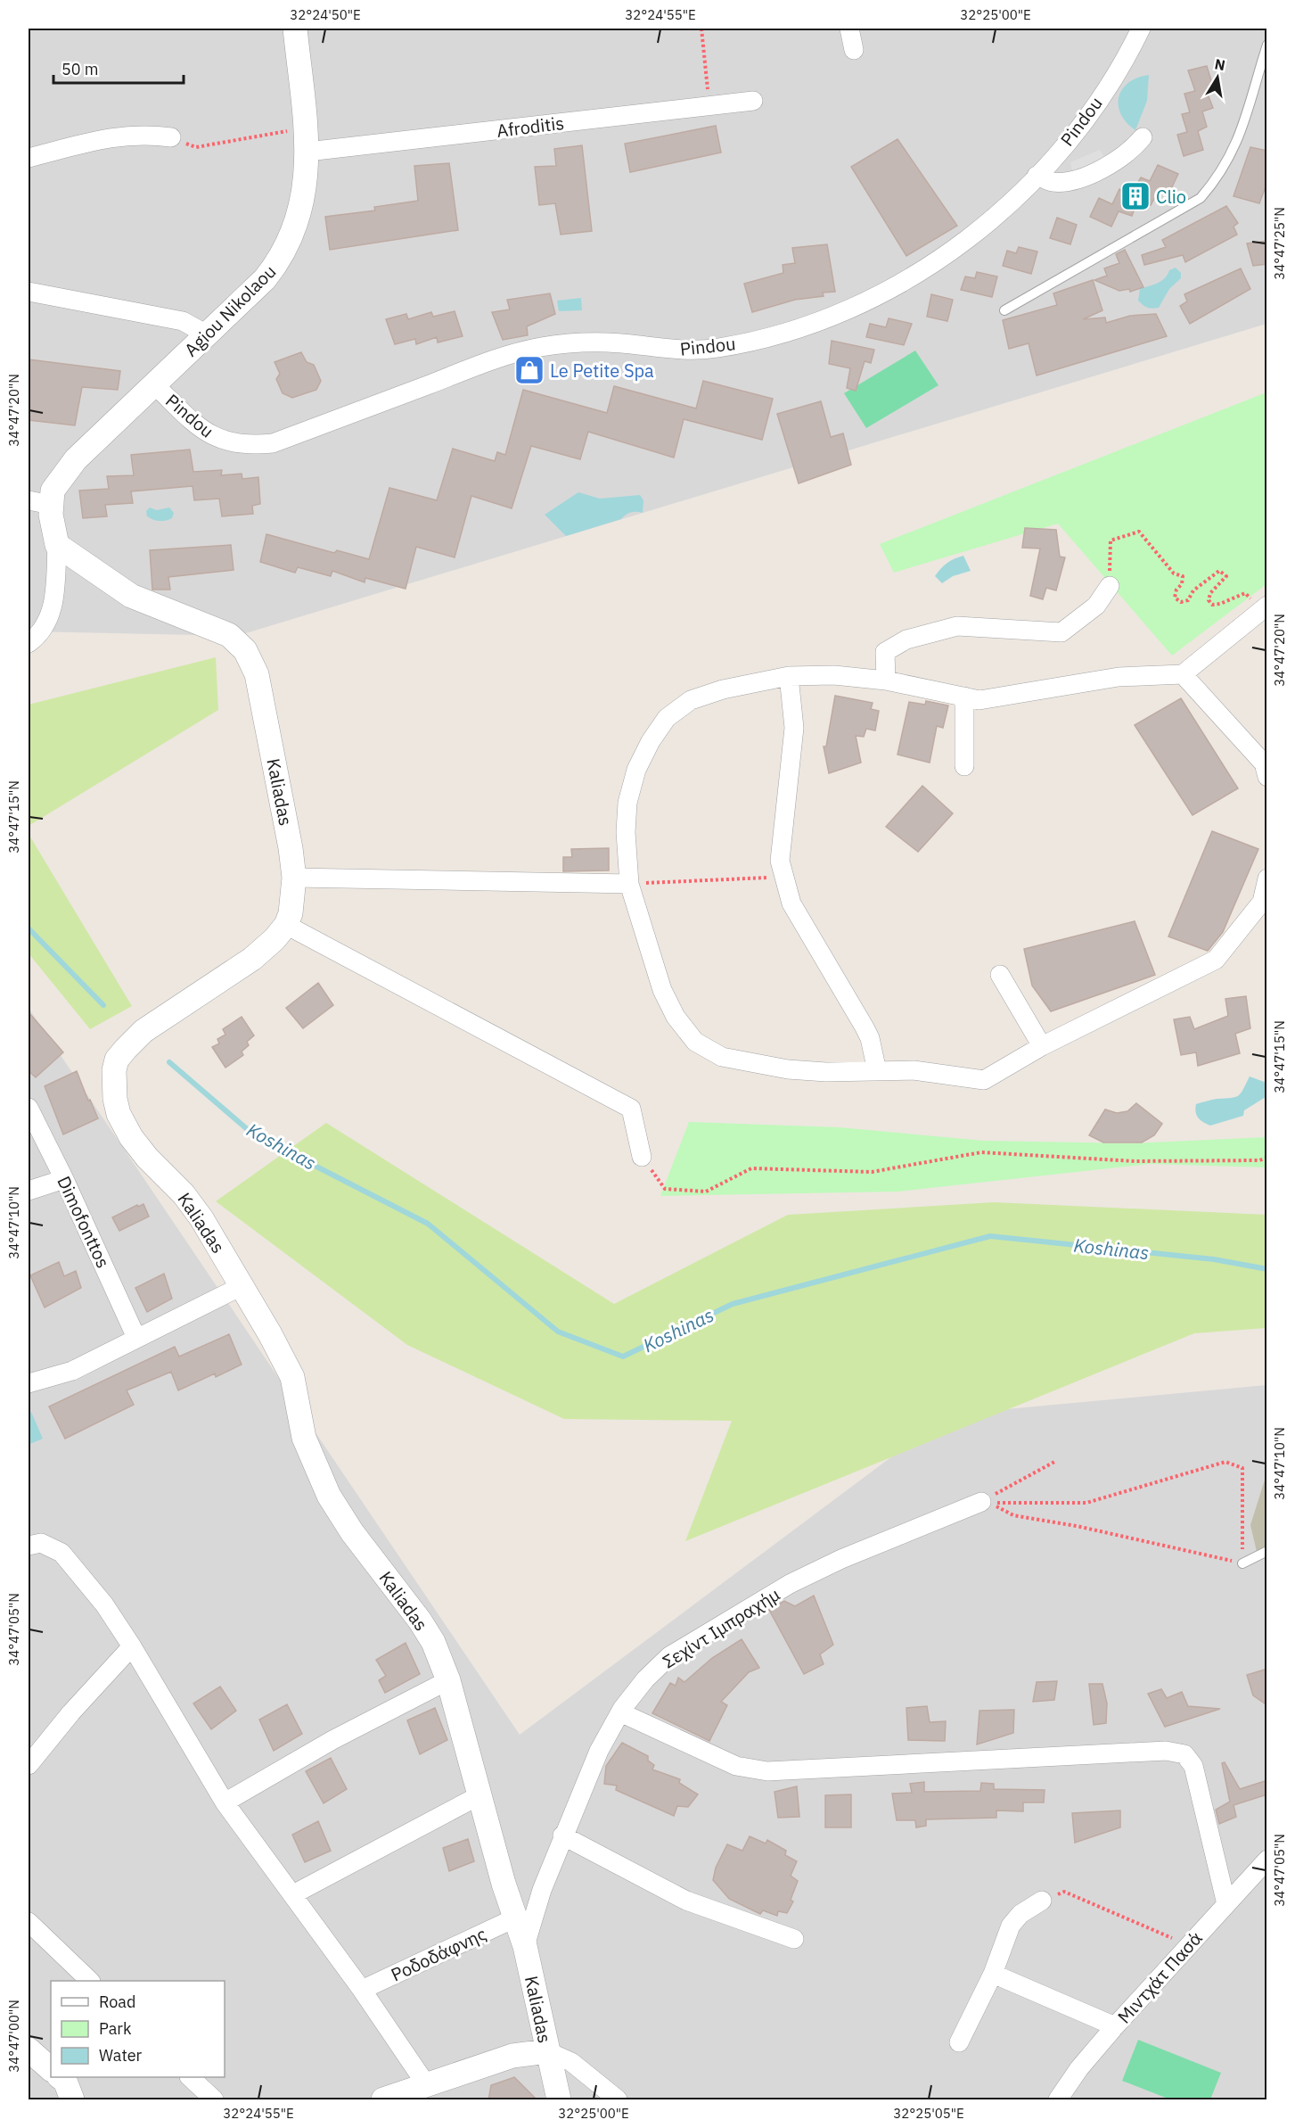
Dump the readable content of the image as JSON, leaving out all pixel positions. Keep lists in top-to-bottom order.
{
  "streets": {
    "street": [
      "Pindou",
      "Afroditis",
      "Agiou Nikolaou",
      "Kaliadas",
      "Dimofonttos",
      "Σεχίντ Ιμπραχήμ",
      "Ροδοδάφνης",
      "Μιντχάτ Πασά"
    ]
  },
  "crossings": [
    ["Pindou", "Agiou Nikolaou"],
    ["Afroditis", "Agiou Nikolaou"],
    ["Agiou Nikolaou", "Kaliadas"],
    ["Kaliadas", "Σεχίντ Ιμπραχήμ"],
    ["Kaliadas", "Ροδοδάφνης"]
  ],
  "water": ["Koshinas"],
  "places": {
    "building": ["Clio"],
    "shop": ["Le Petite Spa"]
  },
  "legend": ["Road", "Park", "Water"],
  "scale_bar": "50 m",
  "north": "top",
  "coordinates": [
    "32°24'50\"E",
    "32°24'55\"E",
    "32°25'00\"E",
    "34°47'25\"N",
    "34°47'20\"N",
    "34°47'15\"N",
    "34°47'10\"N",
    "34°47'05\"N",
    "34°47'00\"N",
    "32°25'05\"E"
  ]
}
